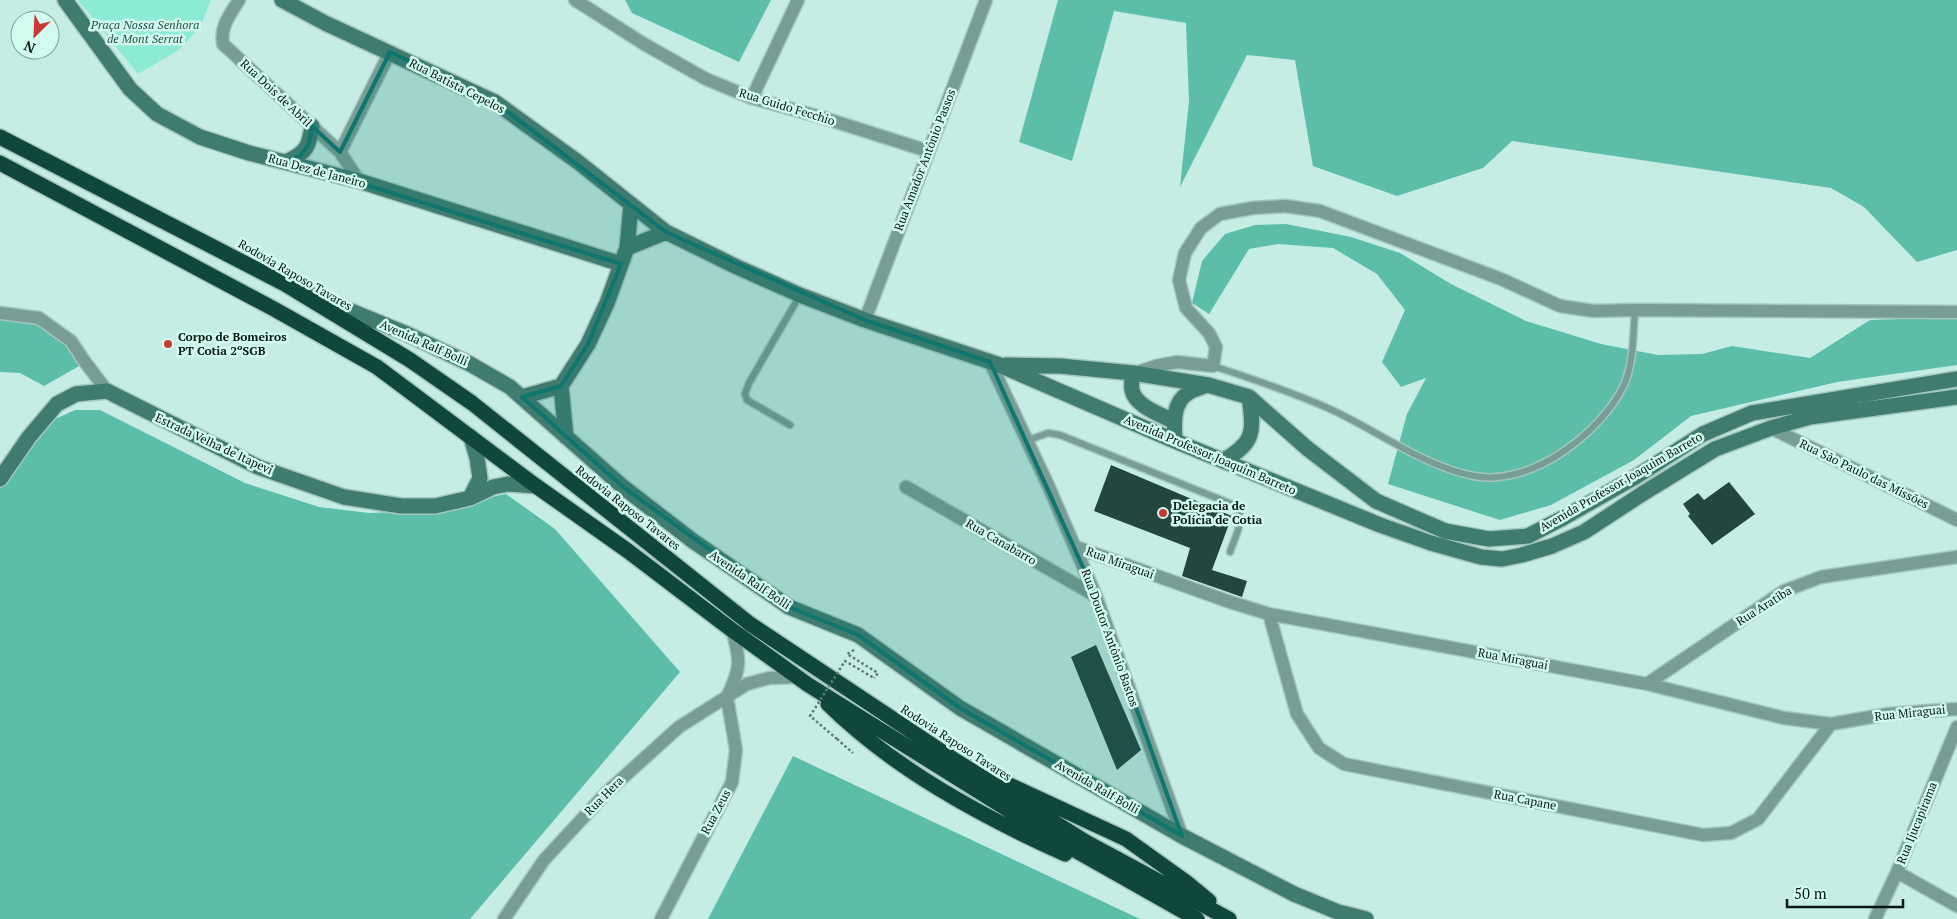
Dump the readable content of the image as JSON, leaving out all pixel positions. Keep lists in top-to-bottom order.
{
  "streets": {
    "highway": ["Rodovia Raposo Tavares"],
    "main road": [
      "Rua Batista Cepelos",
      "Rua Dez de Janeiro",
      "Avenida Ralf Bolli",
      "Estrada Velha de Itapevi",
      "Avenida Professor Joaquim Barreto"
    ],
    "street": [
      "Rua Dois de Abril",
      "Rua Guido Fecchio",
      "Rua Amador Antônio Passos",
      "Rua São Paulo das Missões",
      "Rua Canabarro",
      "Rua Miraguai",
      "Rua Aratiba",
      "Rua Doutor Antônio Bastos",
      "Rua Hera",
      "Rua Capane",
      "Rua Zeus",
      "Rua Ijucapirama"
    ]
  },
  "crossings": [
    ["Rua Batista Cepelos", "Avenida Professor Joaquim Barreto"],
    ["Rua Dois de Abril", "Rua Dez de Janeiro"],
    ["Rua Guido Fecchio", "Rua Amador Antônio Passos"],
    ["Rua Amador Antônio Passos", "Avenida Professor Joaquim Barreto"],
    ["Rodovia Raposo Tavares", "Avenida Ralf Bolli"],
    ["Avenida Ralf Bolli", "Rua Doutor Antônio Bastos"],
    ["Avenida Professor Joaquim Barreto", "Rua São Paulo das Missões"],
    ["Avenida Professor Joaquim Barreto", "Rua Doutor Antônio Bastos"],
    ["Rua Canabarro", "Rua Doutor Antônio Bastos"],
    ["Rua Miraguai", "Rua Aratiba"],
    ["Rua Miraguai", "Rua Doutor Antônio Bastos"],
    ["Rua Miraguai", "Rua Capane"],
    ["Rua Hera", "Rua Zeus"]
  ],
  "parks": ["Praça Nossa Senhora de Mont Serrat"],
  "places": ["Corpo de Bomeiros PT Cotia 2ºSGB", "Delegacia de Polícia de Cotia"],
  "scale_bar": "50 m",
  "north": "bottom left"
}
